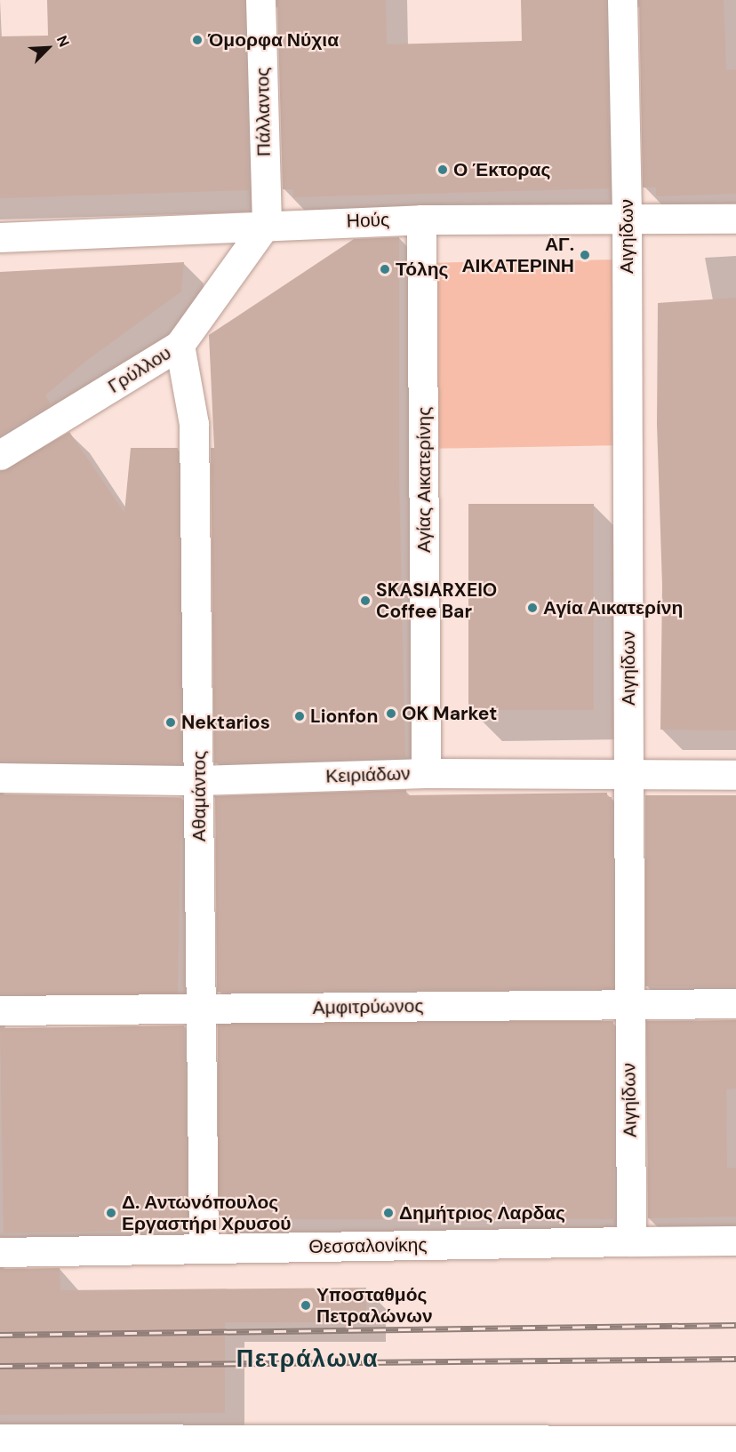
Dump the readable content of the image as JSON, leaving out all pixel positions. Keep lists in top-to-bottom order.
{
  "streets": {
    "street": [
      "Πάλλαντος",
      "Ηούς",
      "Αιγηίδων",
      "Γρύλλου",
      "Αγίας Αικατερίνης",
      "Κειριάδων",
      "Αθαμάντος",
      "Αμφιτρύωνος",
      "Θεσσαλονίκης"
    ]
  },
  "crossings": [
    ["Πάλλαντος", "Ηούς"],
    ["Πάλλαντος", "Γρύλλου"],
    ["Ηούς", "Αιγηίδων"],
    ["Ηούς", "Γρύλλου"],
    ["Ηούς", "Αγίας Αικατερίνης"],
    ["Αιγηίδων", "Κειριάδων"],
    ["Αιγηίδων", "Αμφιτρύωνος"],
    ["Αιγηίδων", "Θεσσαλονίκης"],
    ["Γρύλλου", "Αθαμάντος"],
    ["Αγίας Αικατερίνης", "Κειριάδων"],
    ["Κειριάδων", "Αθαμάντος"],
    ["Αθαμάντος", "Αμφιτρύωνος"],
    ["Αθαμάντος", "Θεσσαλονίκης"]
  ],
  "districts": ["Πετράλωνα"],
  "places": [
    "Όμορφα Νύχια",
    "Ο Έκτορας",
    "ΑΓ. ΑΙΚΑΤΕΡΙΝΗ",
    "Τόλης",
    "SKASIARXEIO Coffee Bar",
    "Αγία Αικατερίνη",
    "OK Market",
    "Lionfon",
    "Nektarios",
    "Δ. Αντωνόπουλος Εργαστήρι Χρυσού",
    "Δημήτριος Λαρδας",
    "Υποσταθμός Πετραλώνων"
  ],
  "north": "top right"
}
